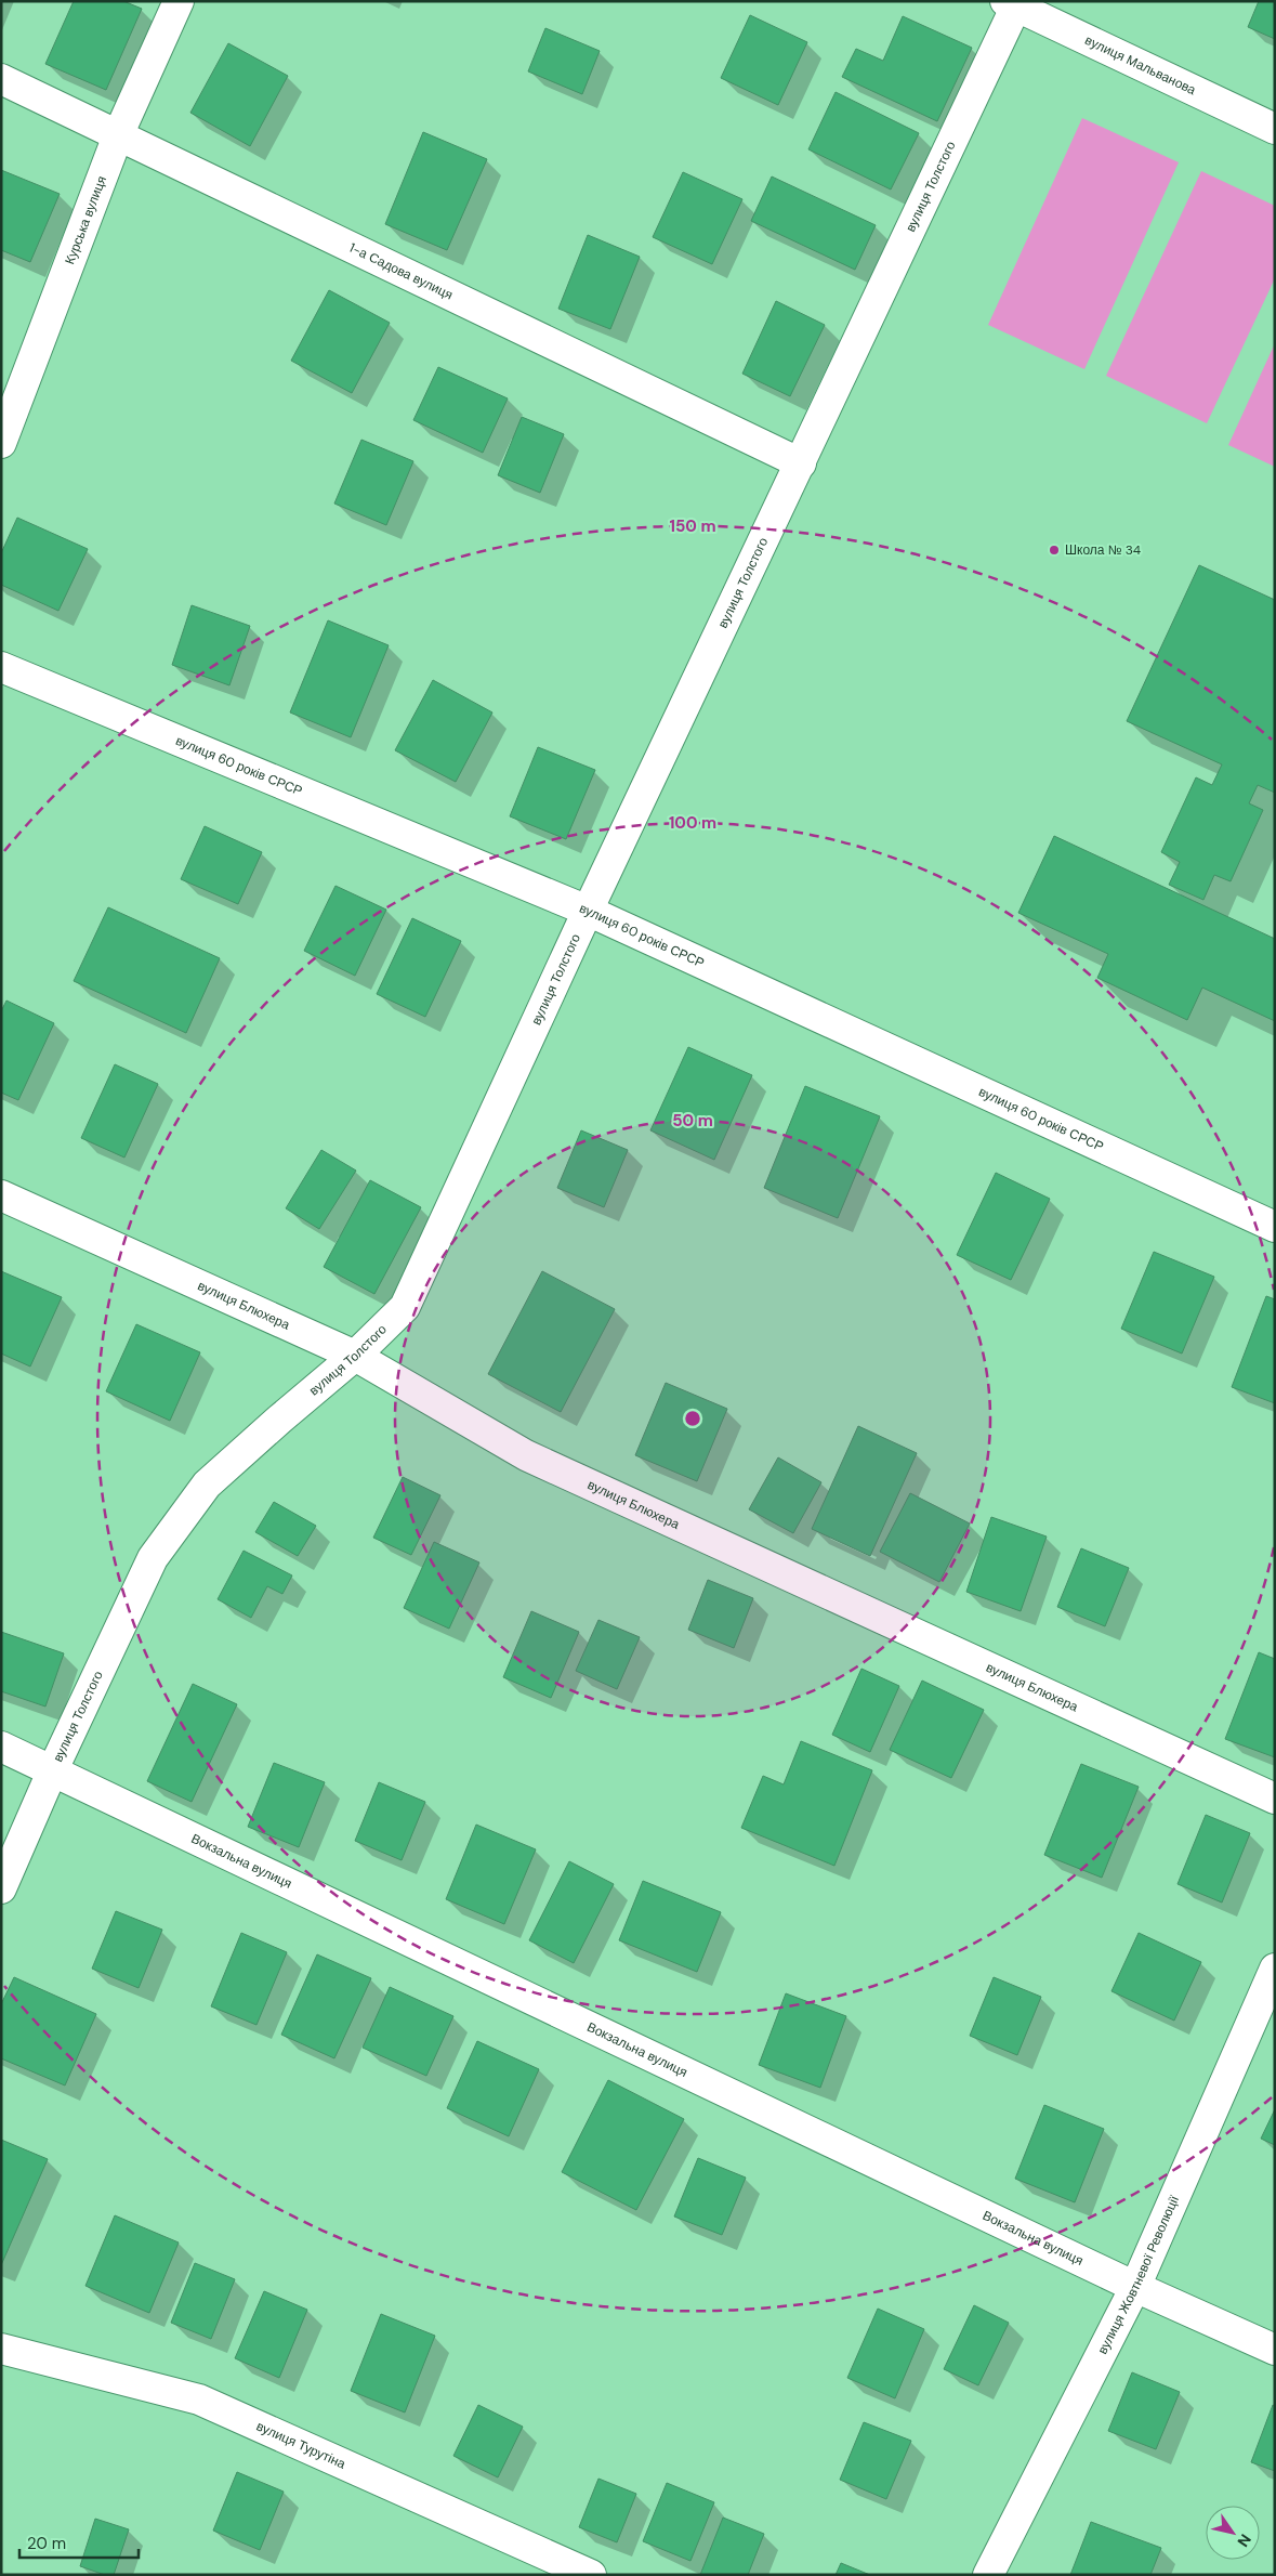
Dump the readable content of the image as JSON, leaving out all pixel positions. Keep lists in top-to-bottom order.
{
  "streets": {
    "street": [
      "вулиця Мальванова",
      "вулиця Толстого",
      "Курська вулиця",
      "1-а Садова вулиця",
      "вулиця 60 років СРСР",
      "вулиця Блюхера",
      "Вокзальна вулиця",
      "вулиця Жовтневої Революції",
      "вулиця Турутіна"
    ]
  },
  "crossings": [
    ["вулиця Мальванова", "вулиця Толстого"],
    ["вулиця Толстого", "1-а Садова вулиця"],
    ["вулиця Толстого", "вулиця 60 років СРСР"],
    ["вулиця Толстого", "вулиця Блюхера"],
    ["вулиця Толстого", "Вокзальна вулиця"],
    ["Курська вулиця", "1-а Садова вулиця"],
    ["Вокзальна вулиця", "вулиця Жовтневої Революції"]
  ],
  "places": ["Школа № 34"],
  "scale_bar": "20 m",
  "north": "bottom right",
  "rings": ["150 m", "100 m", "50 m"]
}
